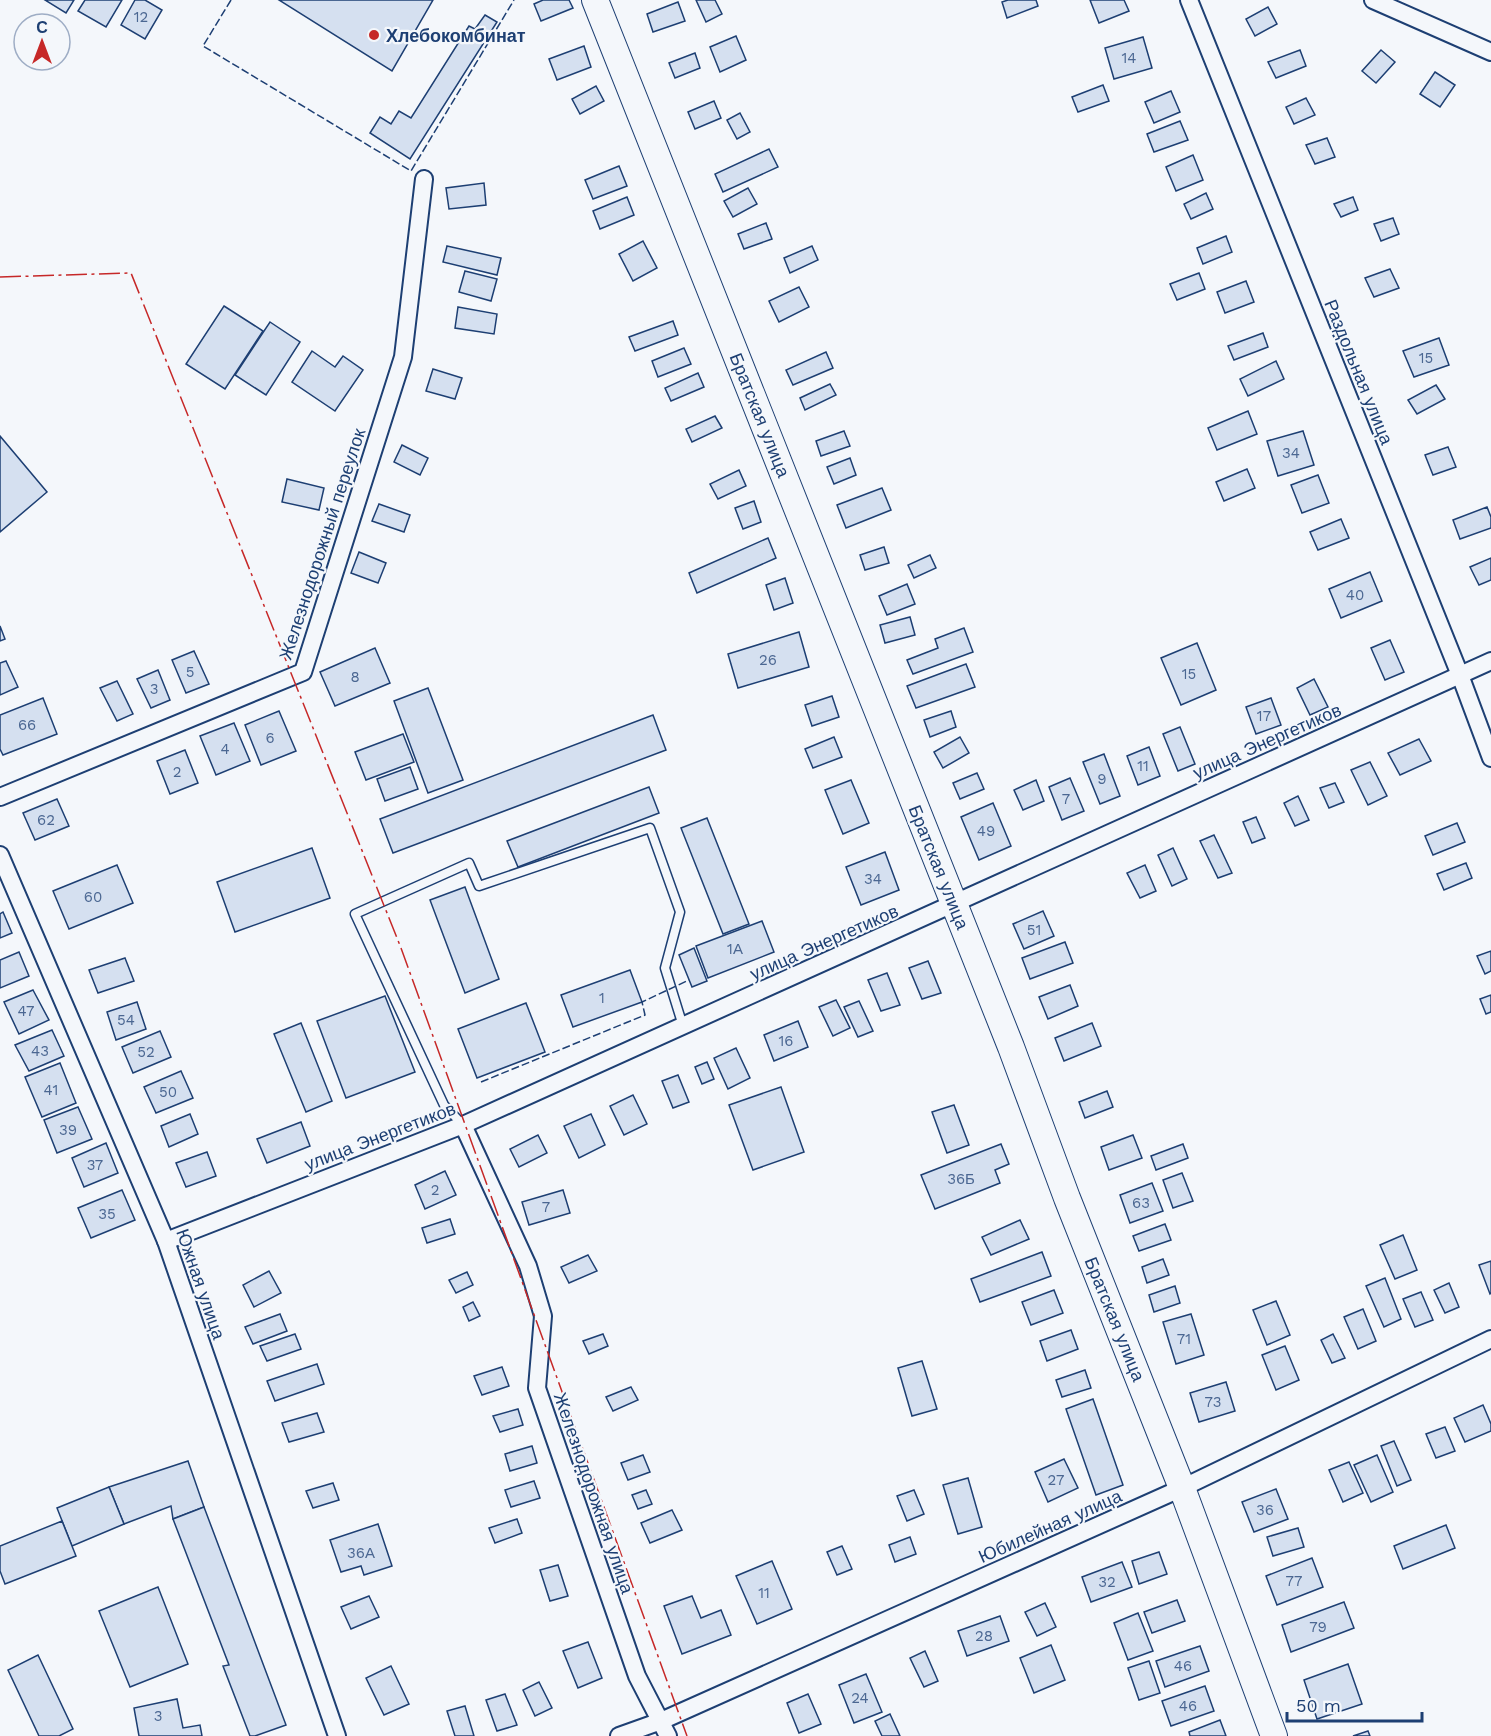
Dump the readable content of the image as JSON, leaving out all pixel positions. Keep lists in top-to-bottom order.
{
  "streets": {
    "main road": ["Братская улица"],
    "street": [
      "Раздольная улица",
      "Железнодорожный переулок",
      "улица Энергетиков",
      "Южная улица",
      "Железнодорожная улица",
      "Юбилейная улица"
    ]
  },
  "crossings": [
    ["Раздольная улица", "улица Энергетиков"],
    ["Братская улица", "улица Энергетиков"],
    ["Братская улица", "Юбилейная улица"],
    ["улица Энергетиков", "Южная улица"],
    ["улица Энергетиков", "Железнодорожная улица"],
    ["Железнодорожная улица", "Юбилейная улица"]
  ],
  "places": ["Хлебокомбинат"],
  "house_numbers": [
    "12",
    "14",
    "15",
    "34",
    "40",
    "26",
    "5",
    "15",
    "8",
    "3",
    "17",
    "66",
    "6",
    "4",
    "11",
    "2",
    "9",
    "7",
    "62",
    "49",
    "34",
    "60",
    "51",
    "1А",
    "1",
    "47",
    "54",
    "16",
    "43",
    "52",
    "41",
    "50",
    "39",
    "37",
    "36Б",
    "2",
    "63",
    "7",
    "35",
    "71",
    "73",
    "27",
    "36",
    "36А",
    "77",
    "32",
    "11",
    "79",
    "28",
    "46",
    "24",
    "46",
    "3"
  ],
  "scale_bar": "50 m",
  "north": "top"
}
